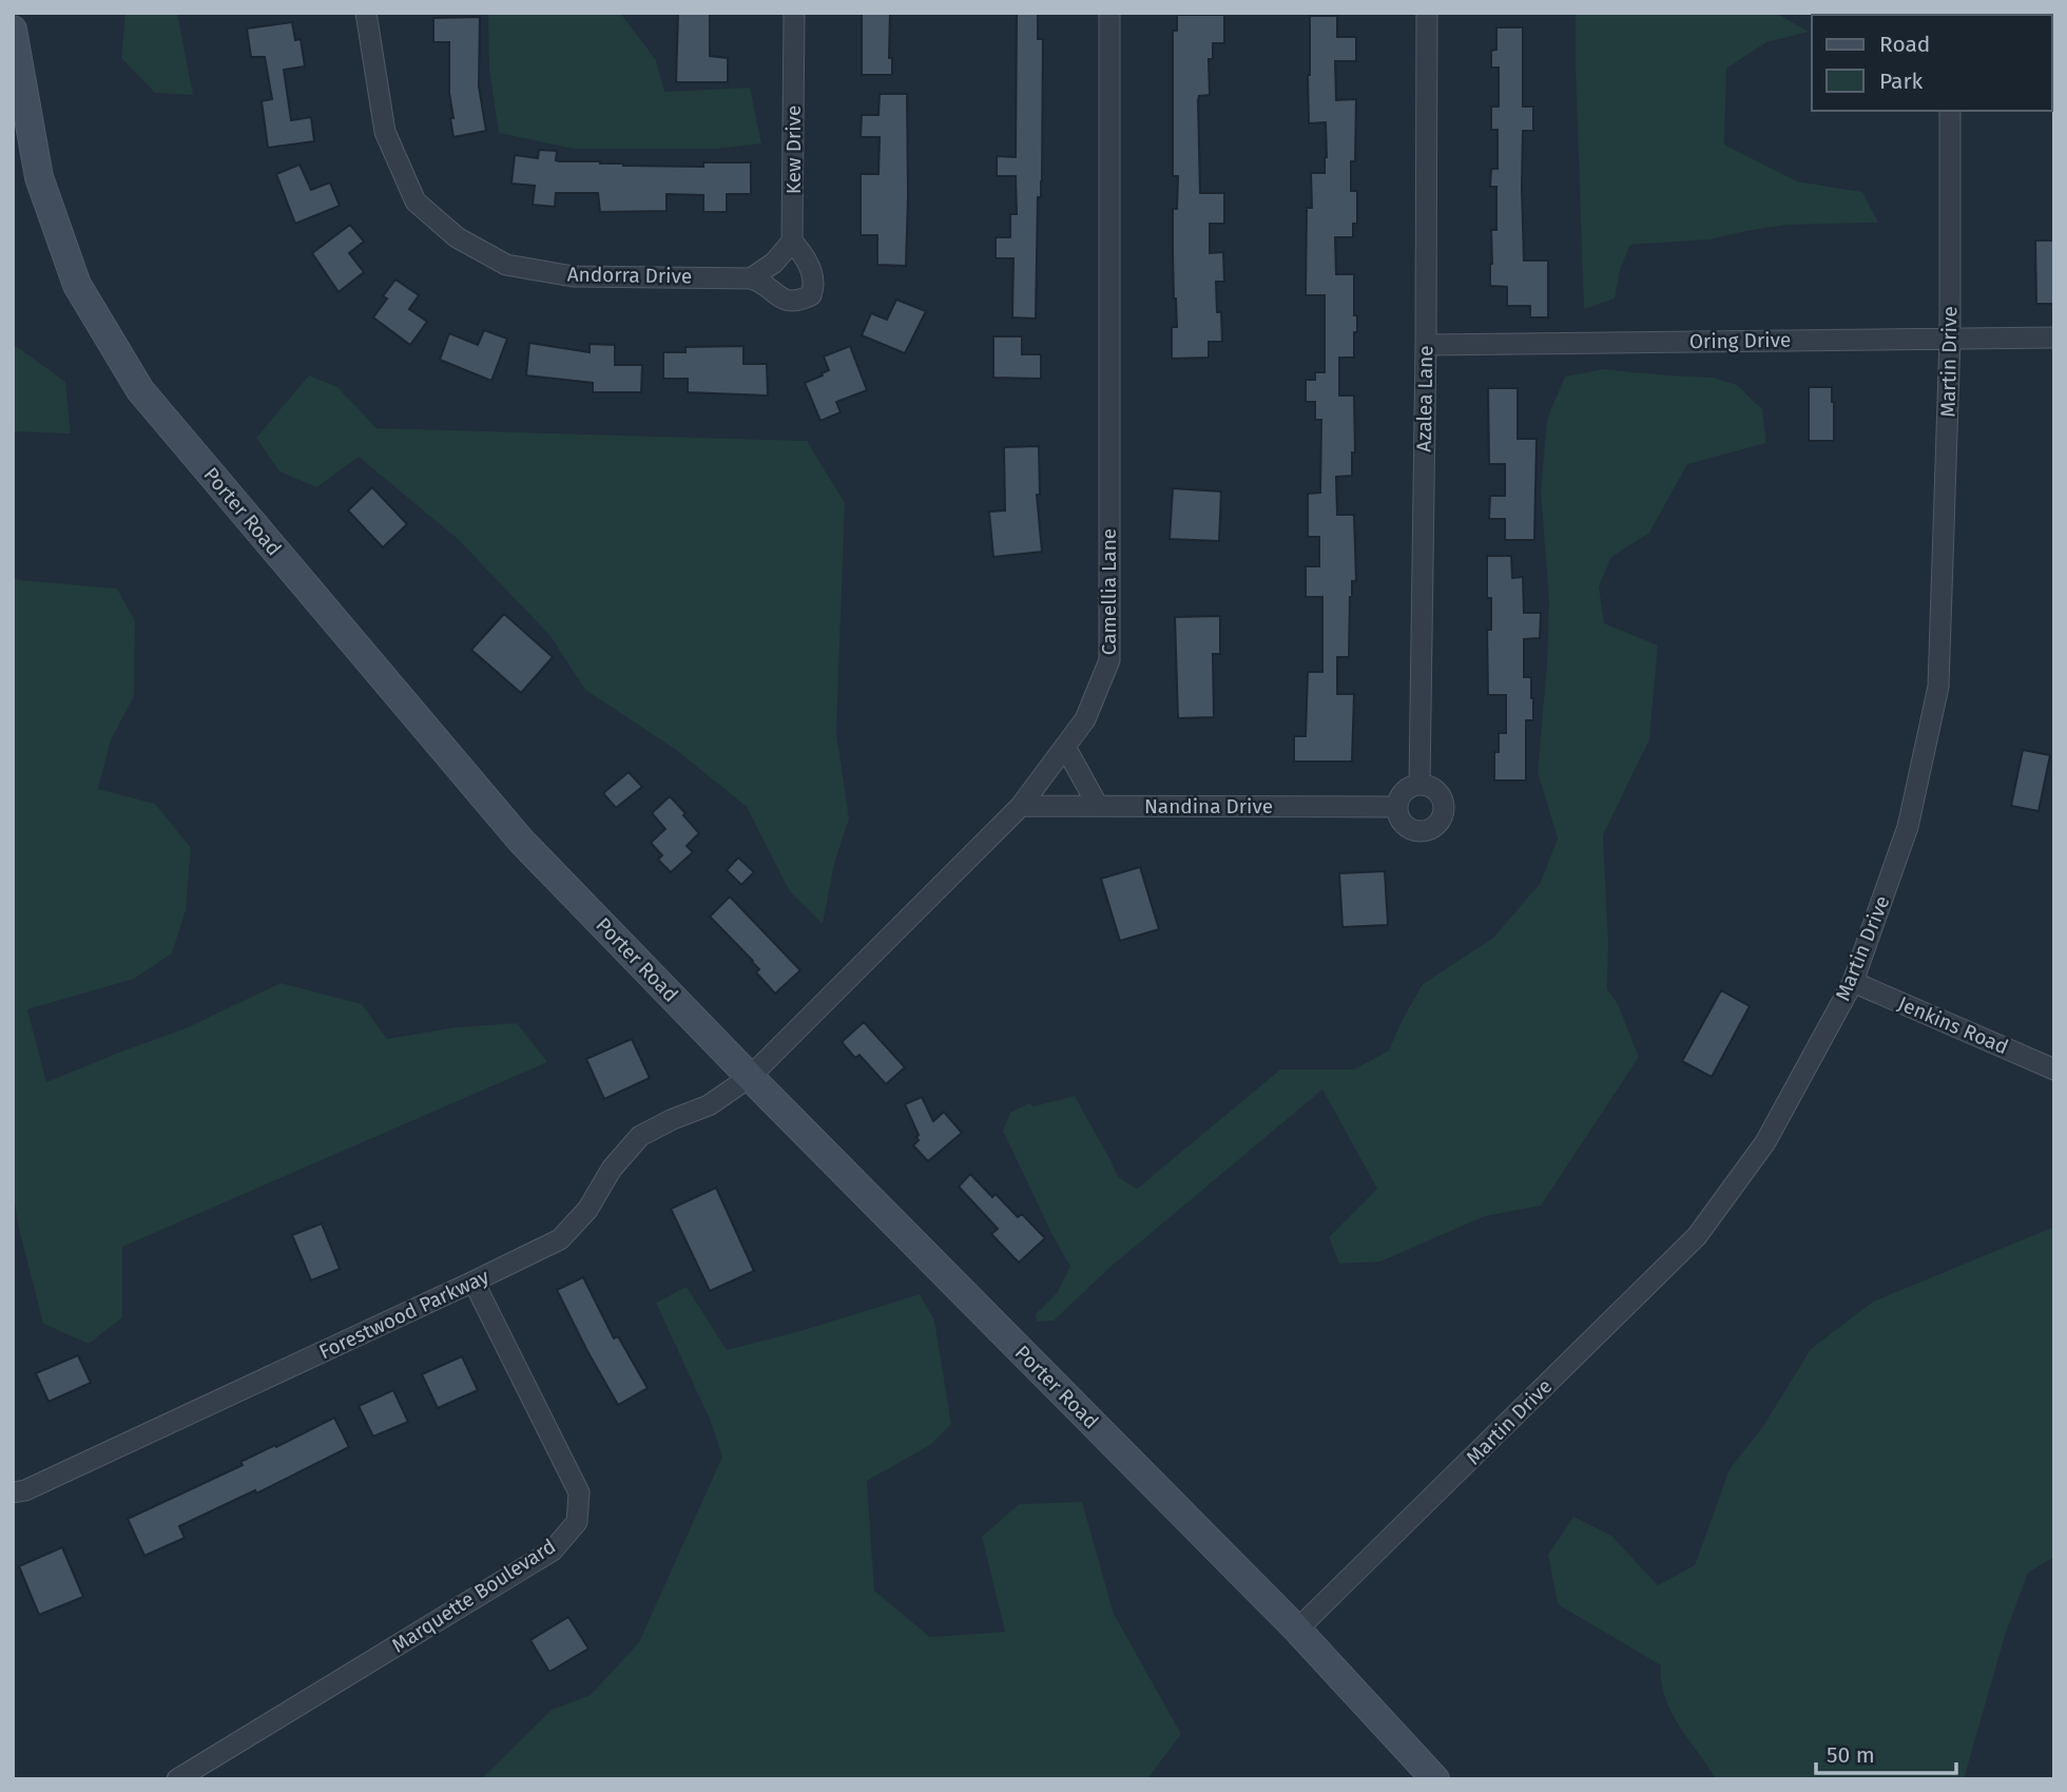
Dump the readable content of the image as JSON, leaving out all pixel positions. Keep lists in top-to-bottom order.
{
  "streets": {
    "main road": ["Porter Road"],
    "street": [
      "Kew Drive",
      "Andorra Drive",
      "Oring Drive",
      "Martin Drive",
      "Azalea Lane",
      "Camellia Lane",
      "Nandina Drive",
      "Jenkins Road",
      "Forestwood Parkway",
      "Marquette Boulevard"
    ]
  },
  "crossings": [
    ["Oring Drive", "Martin Drive"],
    ["Oring Drive", "Azalea Lane"],
    ["Martin Drive", "Porter Road"],
    ["Martin Drive", "Jenkins Road"],
    ["Azalea Lane", "Nandina Drive"],
    ["Porter Road", "Camellia Lane"],
    ["Porter Road", "Forestwood Parkway"],
    ["Camellia Lane", "Nandina Drive"],
    ["Camellia Lane", "Forestwood Parkway"],
    ["Forestwood Parkway", "Marquette Boulevard"]
  ],
  "legend": ["Road", "Park"],
  "scale_bar": "50 m"
}
